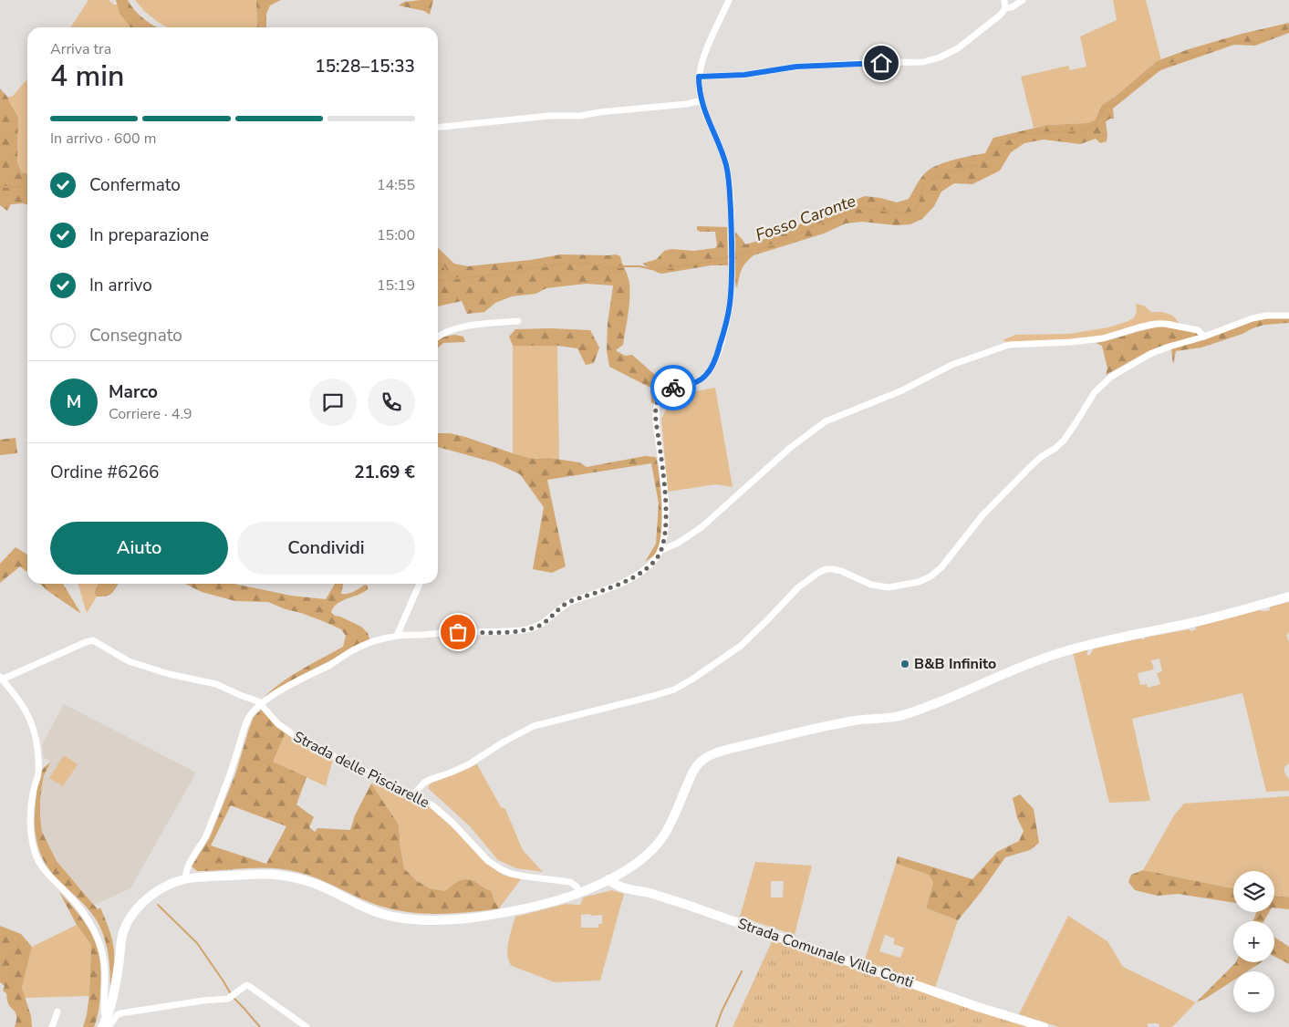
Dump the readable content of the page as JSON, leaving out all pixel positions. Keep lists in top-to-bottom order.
{
  "streets": {
    "main road": ["Strada Comunale Villa Conti"],
    "street": ["Strada delle Pisciarelle"]
  },
  "water": ["Fosso Caronte"],
  "places": ["B&B Infinito"],
  "page": {
    "heading": ["4 min", "Arriva tra", "15:28–15:33"],
    "panel": [
      "Marco",
      "Corriere · 4.9",
      "Ordine #6266",
      "21.69 €"
    ],
    "bar": "In arrivo · 600 m",
    "list": [
      ["Confermato", "14:55"],
      ["In preparazione", "15:00"],
      ["In arrivo", "15:19"],
      "Consegnato"
    ],
    "round": "M",
    "buttons": ["Aiuto", "Condividi"],
    "map_buttons": ["+", "−"]
  }
}
